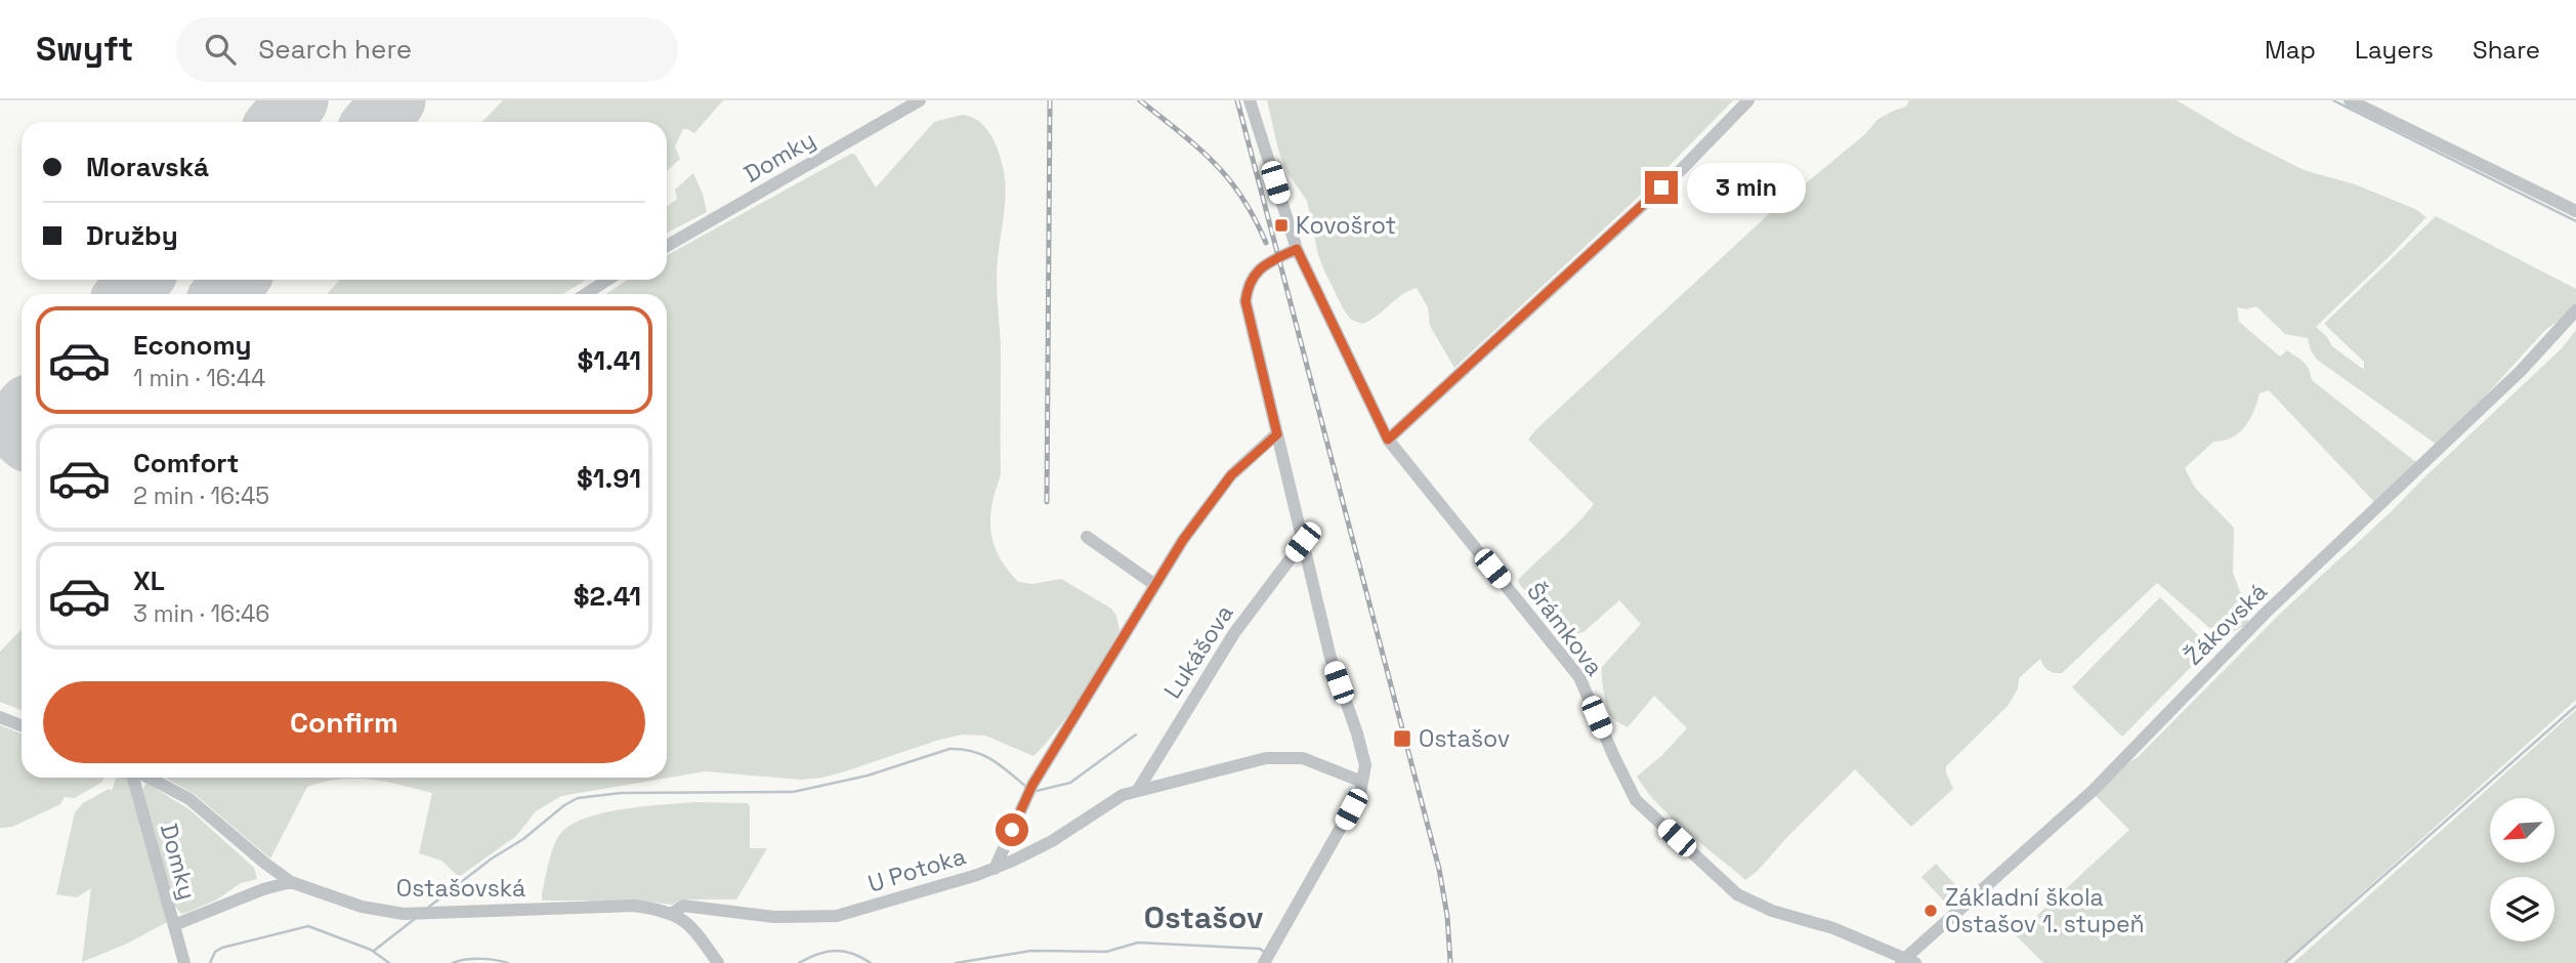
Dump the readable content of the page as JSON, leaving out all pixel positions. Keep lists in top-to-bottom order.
{
  "streets": {
    "street": [
      "Domky",
      "Žákovská",
      "Šrámkova",
      "Lukášova",
      "U Potoka",
      "Ostašovská"
    ]
  },
  "crossings": [
    ["Žákovská", "Šrámkova"],
    ["Lukášova", "U Potoka"],
    ["U Potoka", "Ostašovská"]
  ],
  "districts": ["Ostašov"],
  "places": {
    "transit": ["Kovošrot", "Ostašov"],
    "other": ["Základní škola Ostašov 1. stupeň"]
  },
  "north": "bottom left",
  "page": {
    "header": "Swyft",
    "search": "Search here",
    "nav": ["Map", "Layers", "Share"],
    "banner": ["Moravská", "Družby"],
    "bubble": "3 min",
    "list": [
      {
        "name": "Economy",
        "note": "1 min · 16:44",
        "value": "$1.41"
      },
      {
        "name": "Comfort",
        "note": "2 min · 16:45",
        "value": "$1.91"
      },
      {
        "name": "XL",
        "note": "3 min · 16:46",
        "value": "$2.41"
      }
    ],
    "buttons": "Confirm"
  }
}
